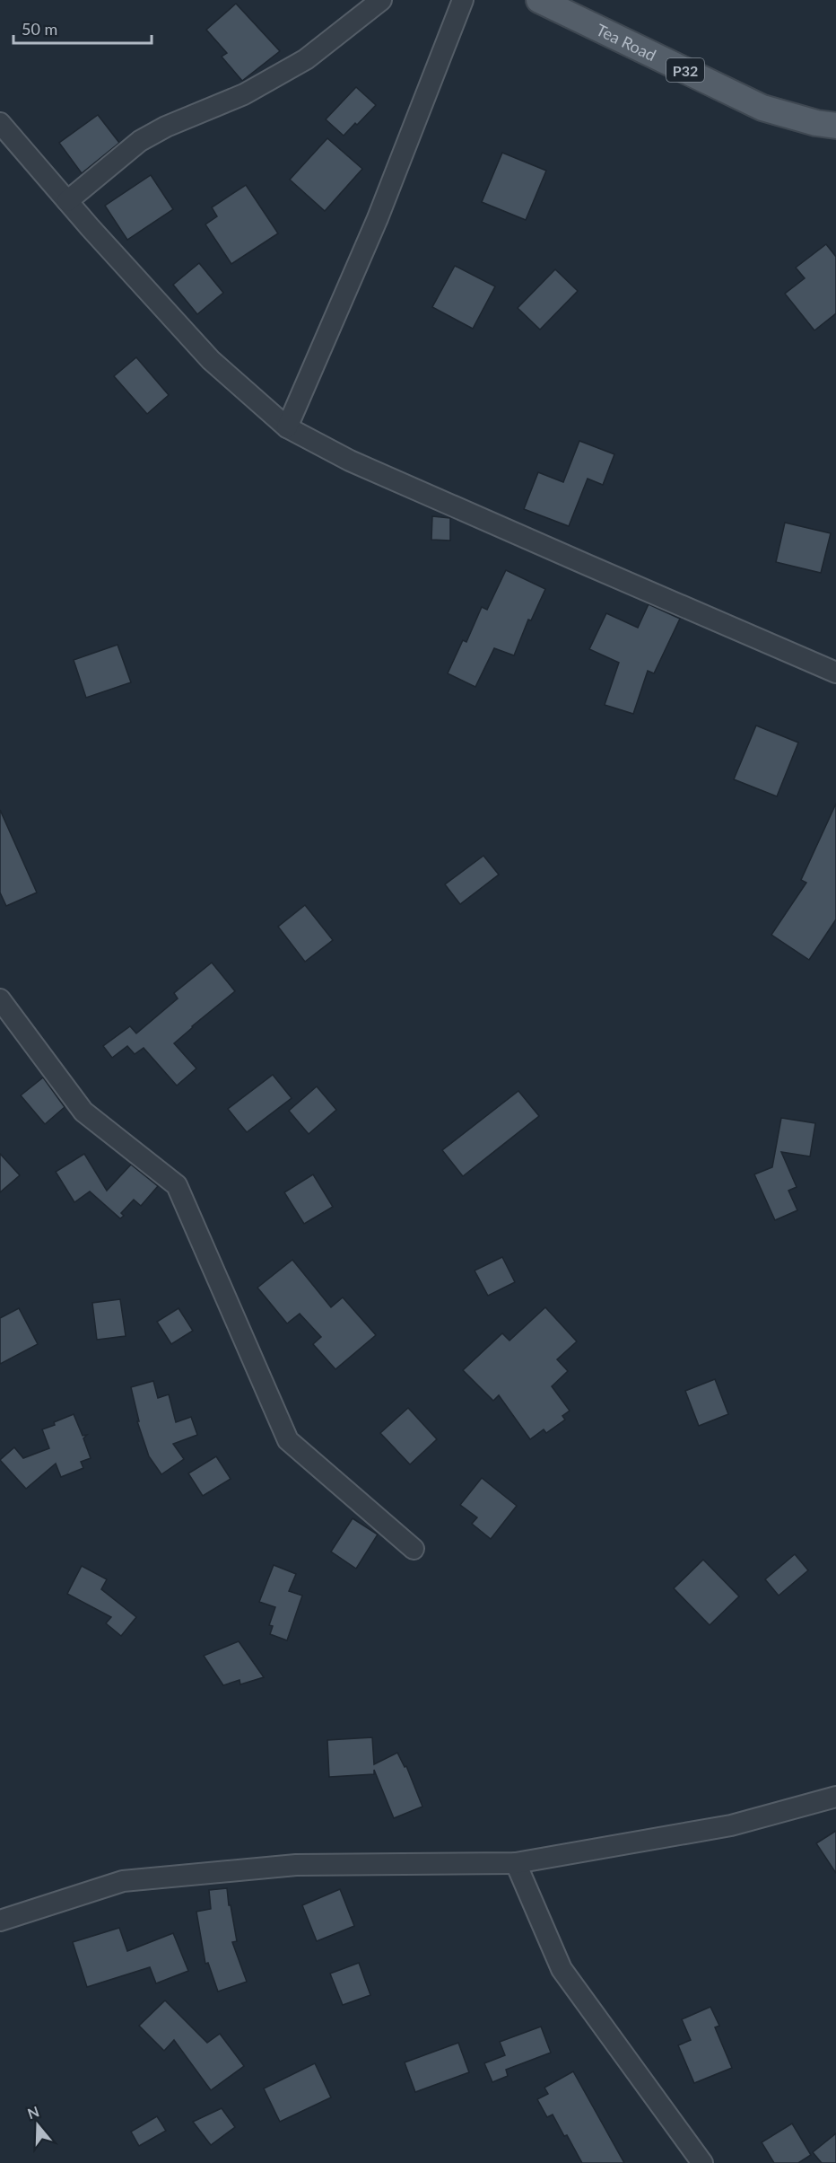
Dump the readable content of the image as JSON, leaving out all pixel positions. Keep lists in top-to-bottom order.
{
  "streets": {
    "main road": ["Tea Road", "P32"]
  },
  "scale_bar": "50 m",
  "north": "top"
}
